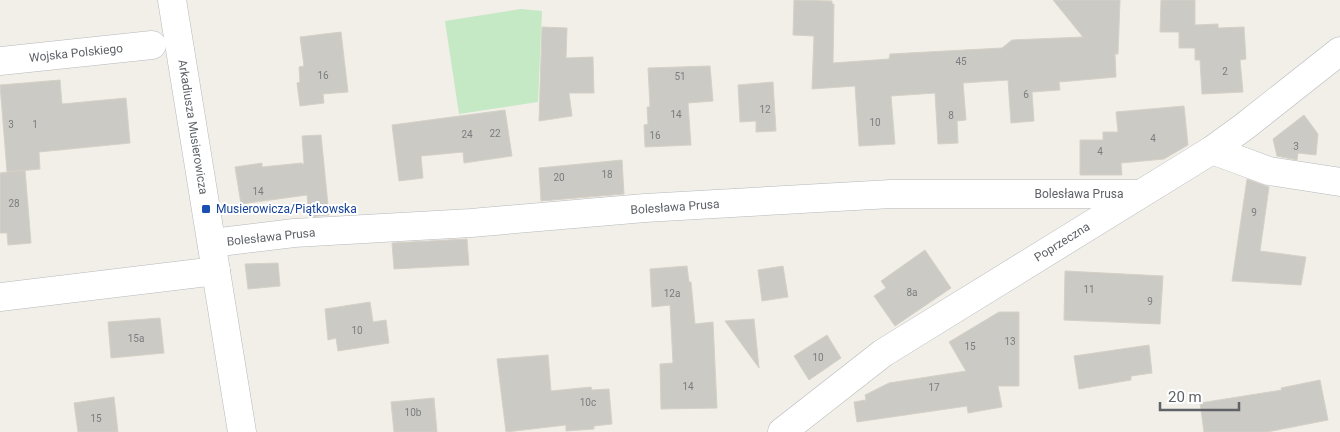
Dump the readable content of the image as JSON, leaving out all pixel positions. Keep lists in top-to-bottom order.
{
  "streets": {
    "street": [
      "Wojska Polskiego",
      "Arkadiusza Musierowicza",
      "Bolesława Prusa",
      "Poprzeczna"
    ]
  },
  "crossings": [
    ["Arkadiusza Musierowicza", "Bolesława Prusa"],
    ["Bolesława Prusa", "Poprzeczna"]
  ],
  "places": {
    "transit": ["Musierowicza/Piątkowska"]
  },
  "house_numbers": [
    "45",
    "2",
    "16",
    "51",
    "6",
    "12",
    "14",
    "8",
    "10",
    "3",
    "1",
    "22",
    "24",
    "16",
    "4",
    "3",
    "4",
    "18",
    "20",
    "14",
    "28",
    "9",
    "11",
    "8a",
    "12a",
    "9",
    "10",
    "15a",
    "13",
    "15",
    "10",
    "14",
    "17",
    "10c",
    "10b",
    "15"
  ],
  "scale_bar": "20 m"
}
